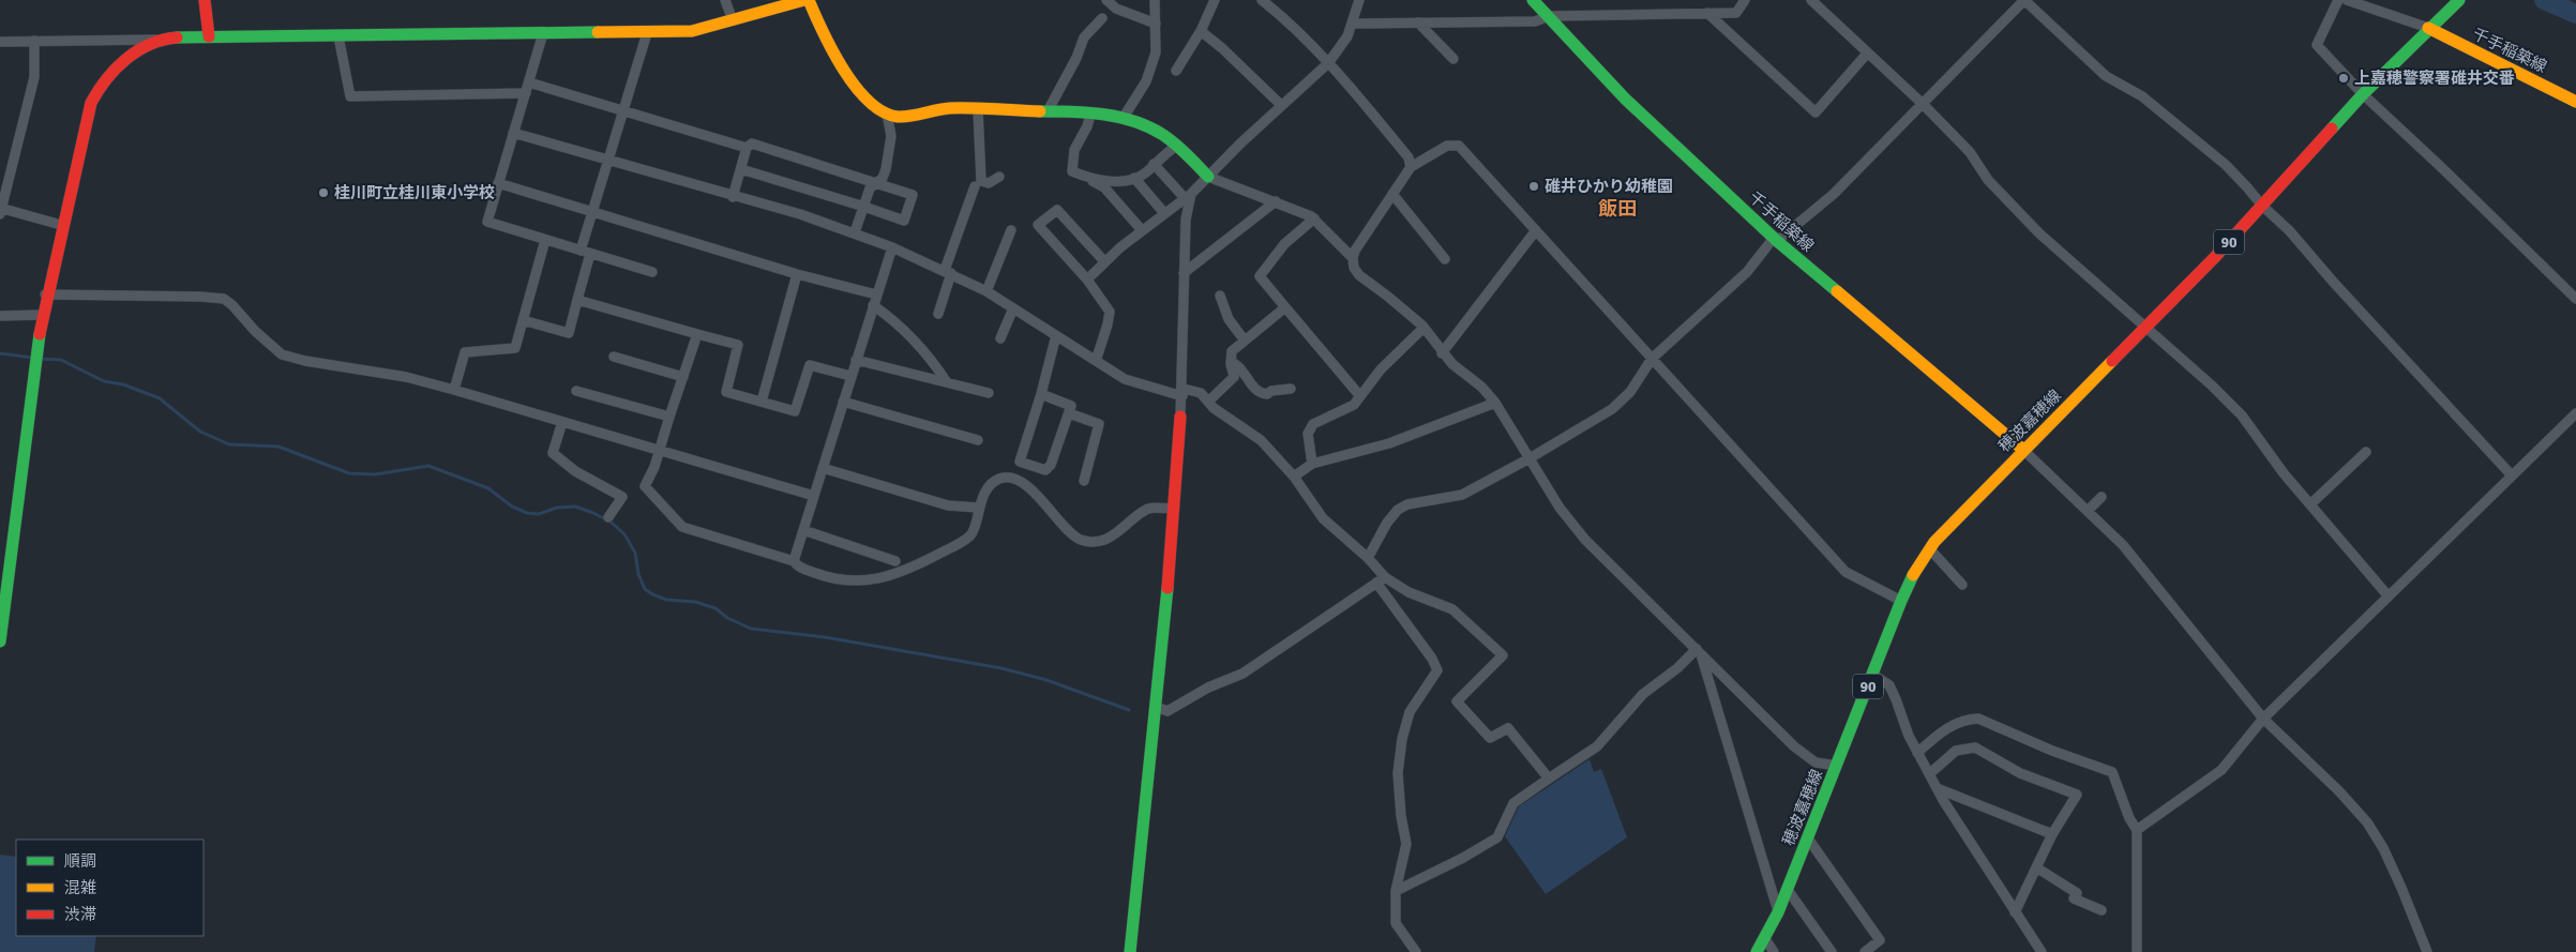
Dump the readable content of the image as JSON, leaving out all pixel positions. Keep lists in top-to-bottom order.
{
  "streets": {
    "street": ["千手稲築線", "90", "穂波嘉穂線"]
  },
  "crossings": [
    ["千手稲築線", "穂波嘉穂線"]
  ],
  "districts": ["飯田"],
  "places": ["上嘉穂警察署碓井交番", "碓井ひかり幼稚園", "桂川町立桂川東小学校"],
  "legend": ["順調", "混雑", "渋滞"]
}
